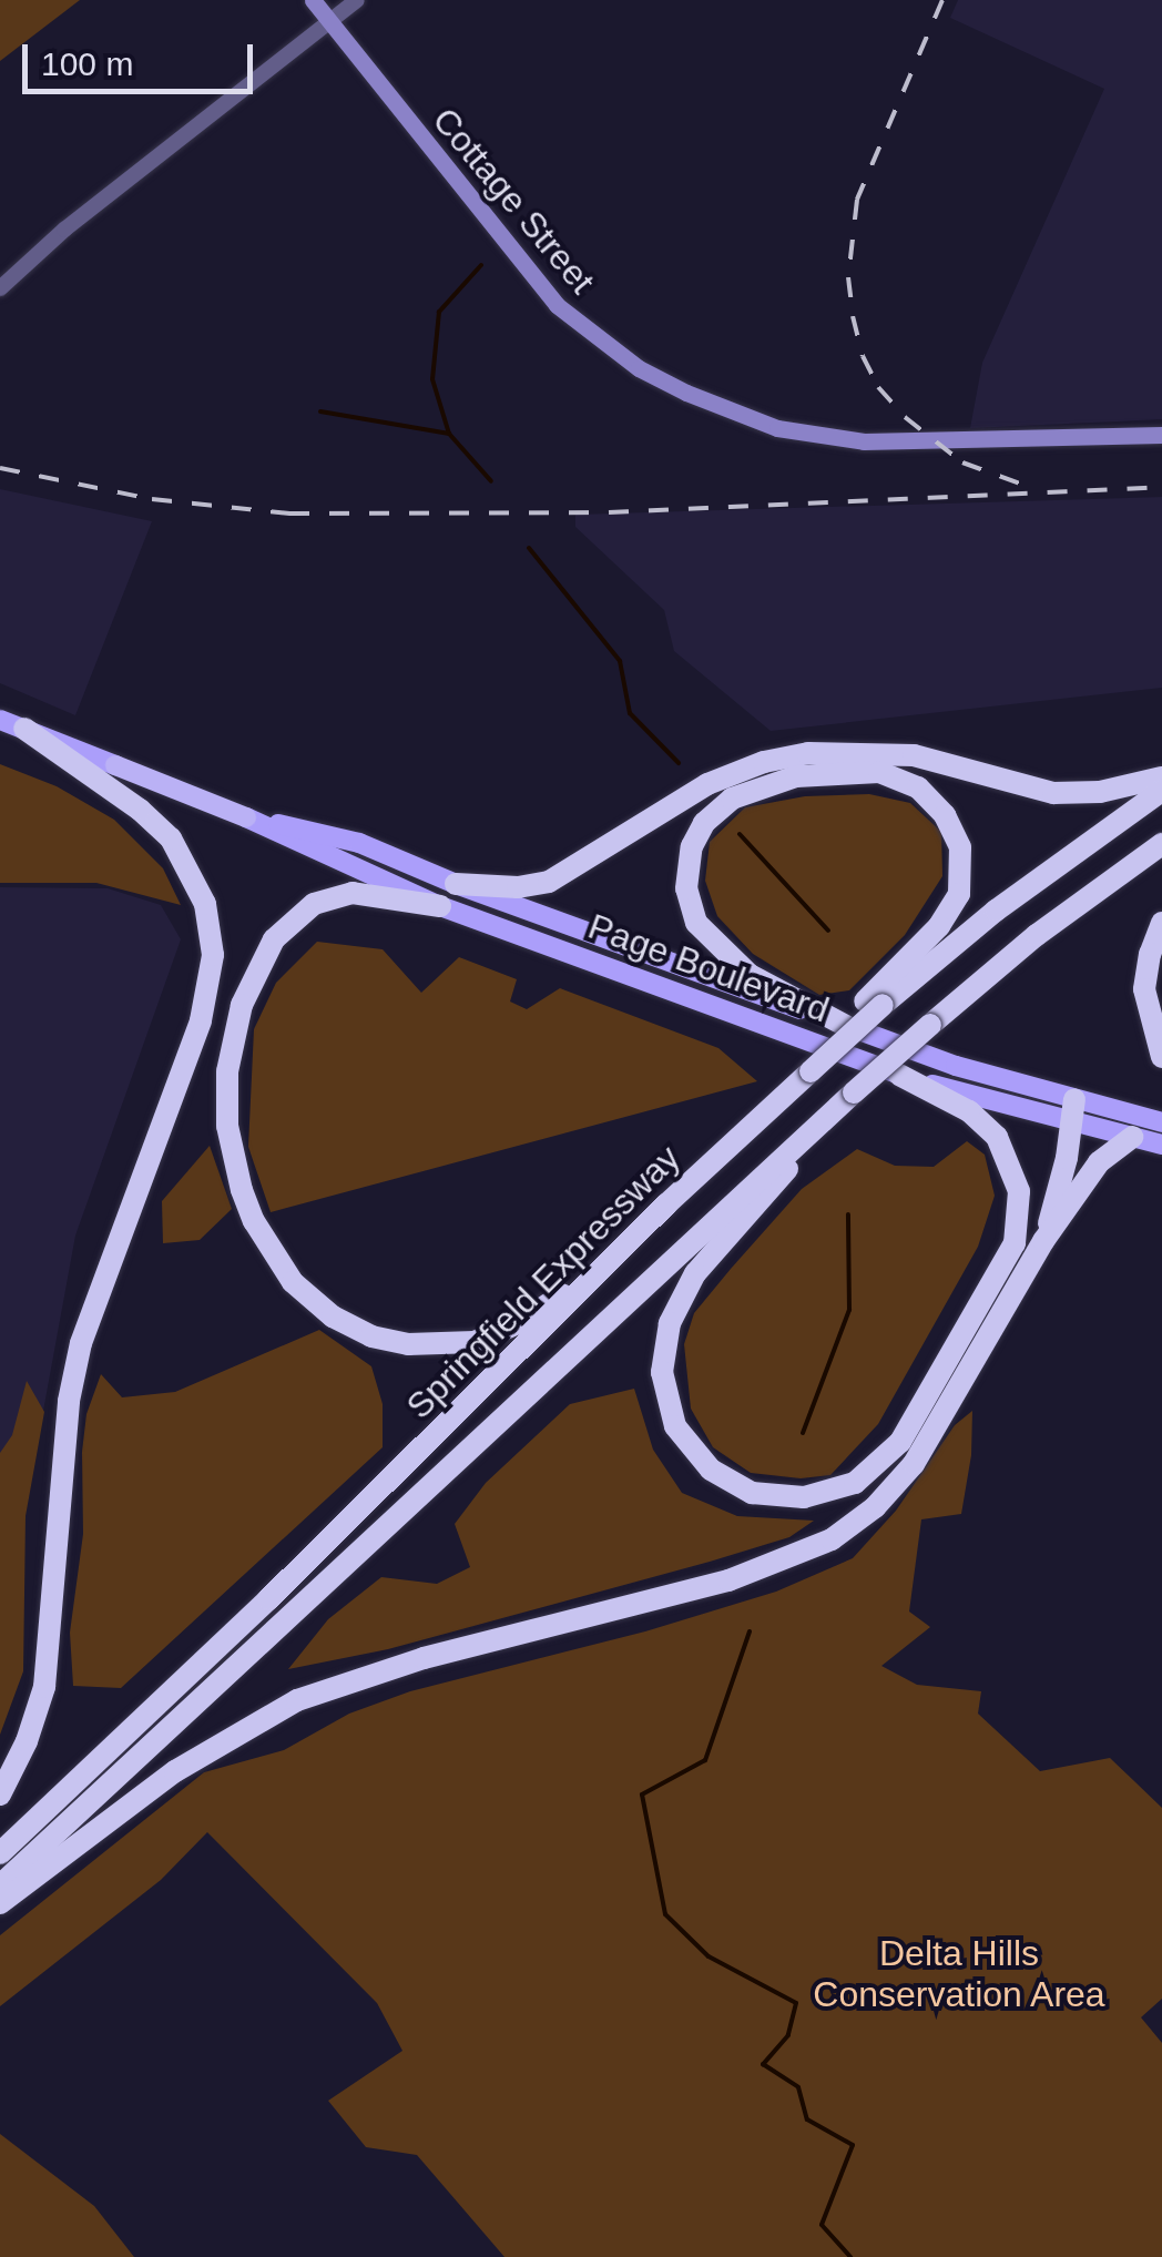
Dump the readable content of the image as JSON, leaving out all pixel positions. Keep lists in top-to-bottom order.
{
  "streets": {
    "highway": ["Page Boulevard", "Springfield Expressway"],
    "main road": ["Cottage Street"]
  },
  "parks": ["Delta Hills Conservation Area"],
  "scale_bar": "100 m"
}
